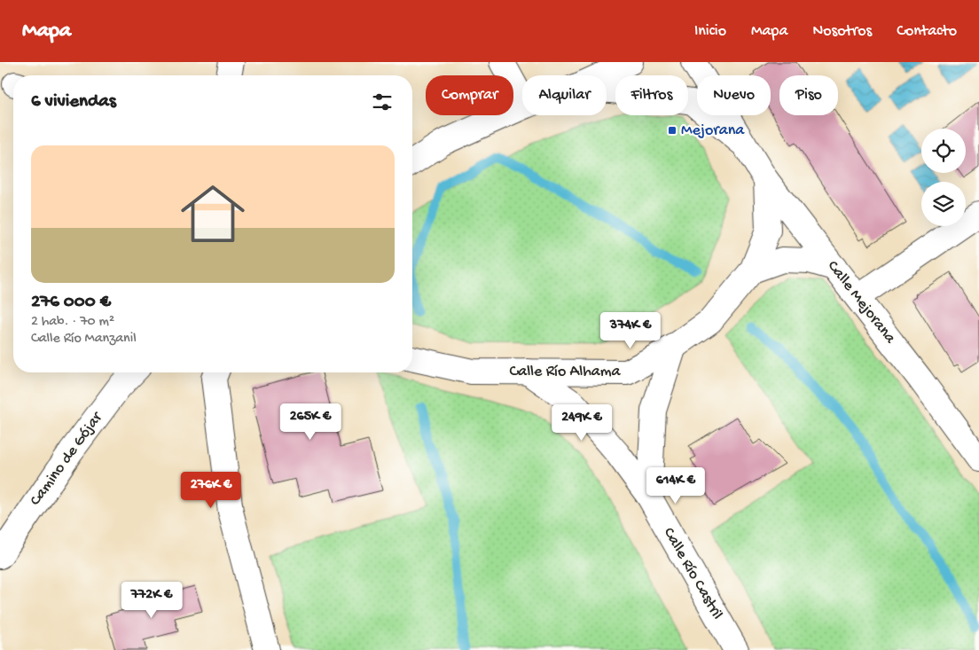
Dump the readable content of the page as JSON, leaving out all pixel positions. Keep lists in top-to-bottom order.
{
  "streets": {
    "street": [
      "Calle Mejorana",
      "Calle Río Alhama",
      "Camino de Gójar",
      "Calle Río Castril"
    ]
  },
  "crossings": [
    ["Calle Mejorana", "Calle Río Alhama"],
    ["Calle Río Alhama", "Calle Río Castril"]
  ],
  "places": {
    "transit": ["Mejorana"]
  },
  "page": {
    "header": "Mapa",
    "nav": [
      "Inicio",
      "Mapa",
      "Nosotros",
      "Contacto"
    ],
    "chip": [
      "Comprar",
      "Alquilar",
      "Filtros",
      "Nuevo",
      "Piso"
    ],
    "heading": "6 viviendas",
    "list": [
      {
        "name": "276 000 €",
        "note": "2 hab. · 70 m² · Calle Río Manzanil"
      }
    ],
    "price": [
      "374K €",
      "265K €",
      "249K €",
      "614K €",
      "276K €",
      "772K €"
    ]
  }
}
